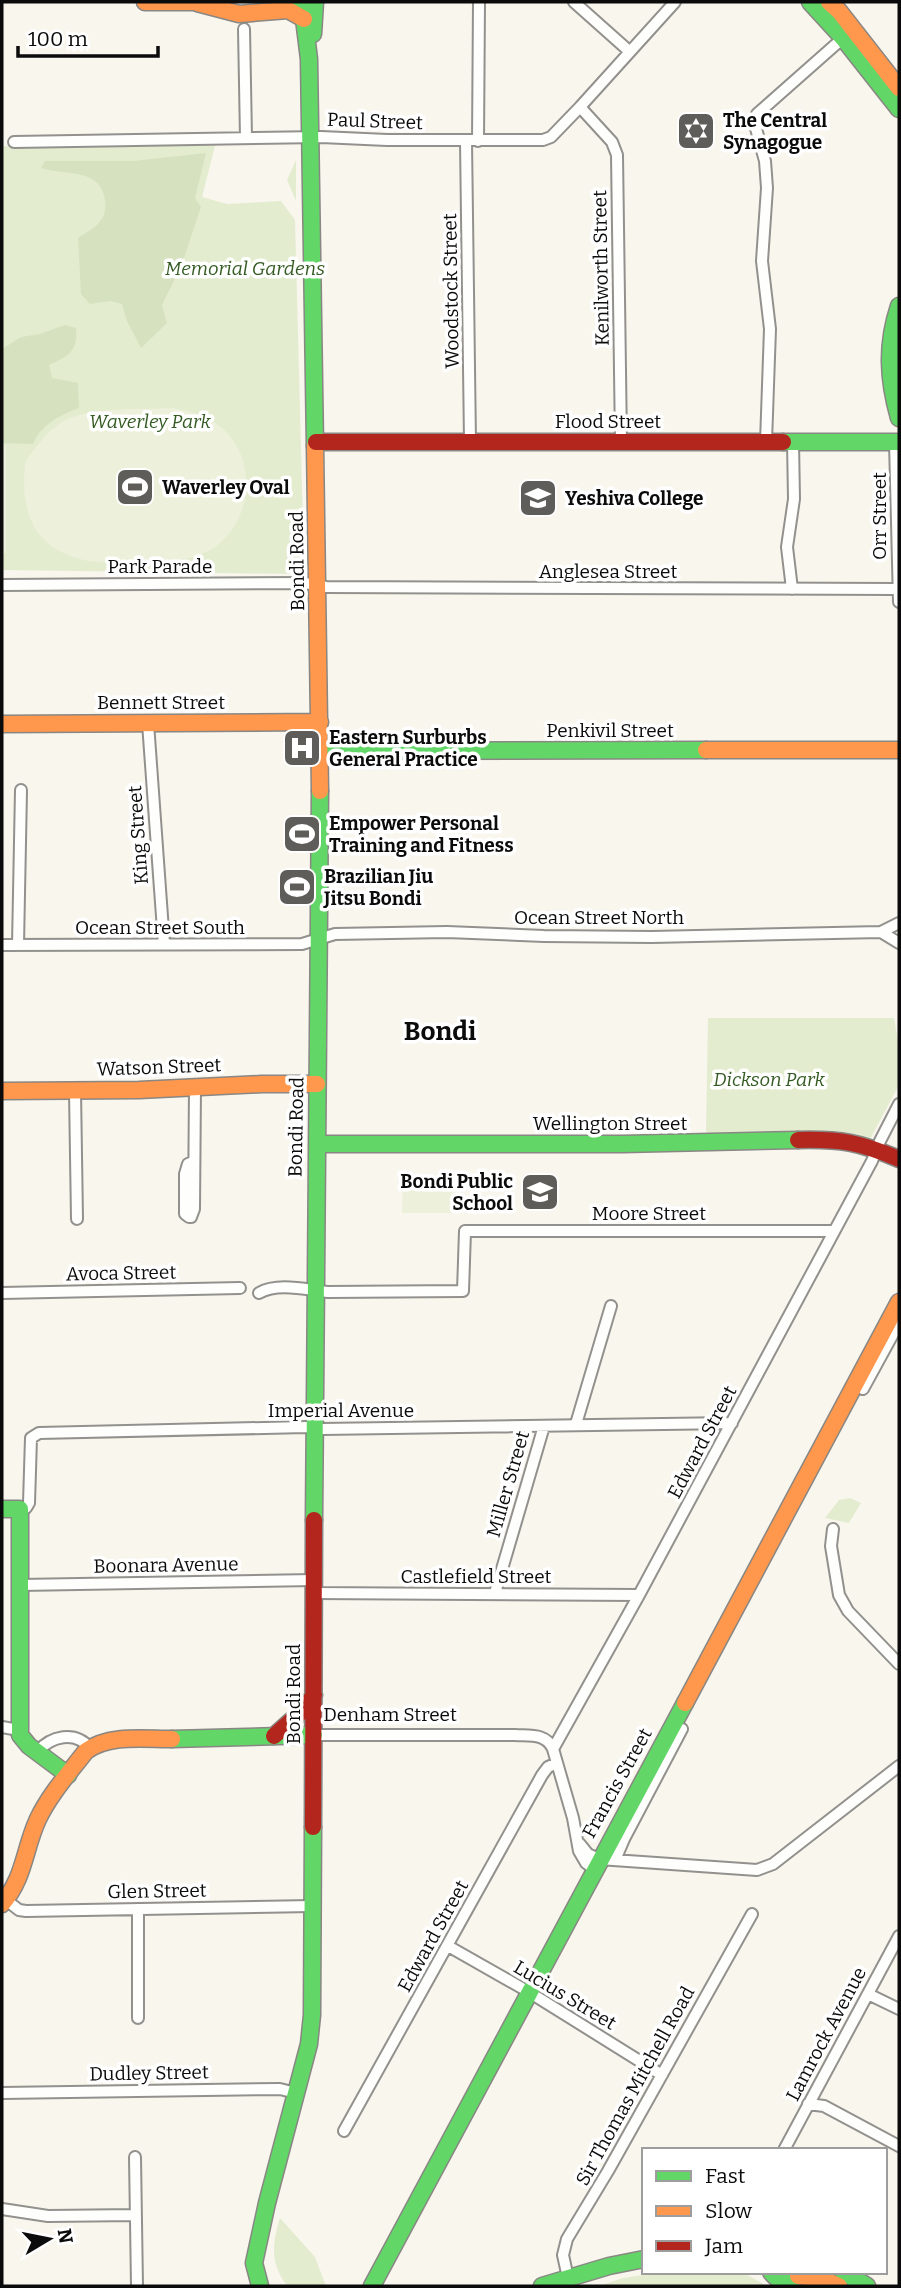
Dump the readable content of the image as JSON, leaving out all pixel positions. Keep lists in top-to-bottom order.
{
  "streets": {
    "main road": [
      "Flood Street",
      "Bondi Road",
      "Bennett Street",
      "Penkivil Street",
      "Watson Street",
      "Wellington Street",
      "Denham Street",
      "Francis Street"
    ],
    "street": [
      "Paul Street",
      "Kenilworth Street",
      "Woodstock Street",
      "Orr Street",
      "Park Parade",
      "Anglesea Street",
      "King Street",
      "Ocean Street North",
      "Ocean Street South",
      "Moore Street",
      "Avoca Street",
      "Imperial Avenue",
      "Edward Street",
      "Miller Street",
      "Boonara Avenue",
      "Castlefield Street",
      "Glen Street",
      "Lucius Street",
      "Lamrock Avenue",
      "Dudley Street",
      "Sir Thomas Mitchell Road"
    ]
  },
  "crossings": [
    ["Paul Street", "Kenilworth Street"],
    ["Paul Street", "Woodstock Street"],
    ["Paul Street", "Bondi Road"],
    ["Kenilworth Street", "Flood Street"],
    ["Woodstock Street", "Flood Street"],
    ["Flood Street", "Orr Street"],
    ["Flood Street", "Bondi Road"],
    ["Orr Street", "Anglesea Street"],
    ["Bondi Road", "Park Parade"],
    ["Bondi Road", "Anglesea Street"],
    ["Bondi Road", "Bennett Street"],
    ["Bondi Road", "Penkivil Street"],
    ["Bondi Road", "Ocean Street North"],
    ["Bondi Road", "Ocean Street South"],
    ["Bondi Road", "Watson Street"],
    ["Bondi Road", "Wellington Street"],
    ["Bondi Road", "Moore Street"],
    ["Bondi Road", "Imperial Avenue"],
    ["Bondi Road", "Boonara Avenue"],
    ["Bondi Road", "Castlefield Street"],
    ["Bondi Road", "Denham Street"],
    ["Bondi Road", "Glen Street"],
    ["Bondi Road", "Dudley Street"],
    ["Park Parade", "Anglesea Street"],
    ["Bennett Street", "King Street"],
    ["King Street", "Ocean Street South"],
    ["Ocean Street North", "Ocean Street South"],
    ["Wellington Street", "Edward Street"],
    ["Moore Street", "Edward Street"],
    ["Imperial Avenue", "Edward Street"],
    ["Imperial Avenue", "Miller Street"],
    ["Edward Street", "Castlefield Street"],
    ["Edward Street", "Denham Street"],
    ["Edward Street", "Lucius Street"],
    ["Miller Street", "Castlefield Street"],
    ["Boonara Avenue", "Castlefield Street"],
    ["Francis Street", "Lucius Street"],
    ["Lucius Street", "Sir Thomas Mitchell Road"]
  ],
  "districts": ["Bondi"],
  "parks": ["Memorial Gardens", "Waverley Park", "Dickson Park"],
  "places": {
    "synagogue": ["The Central Synagogue"],
    "sports": ["Waverley Oval", "Empower Personal Training and Fitness", "Brazilian Jiu Jitsu Bondi"],
    "school or university": ["Yeshiva College", "Bondi Public School"],
    "hospital": ["Eastern Surburbs General Practice"]
  },
  "legend": ["Fast", "Slow", "Jam"],
  "scale_bar": "100 m",
  "north": "right"
}
